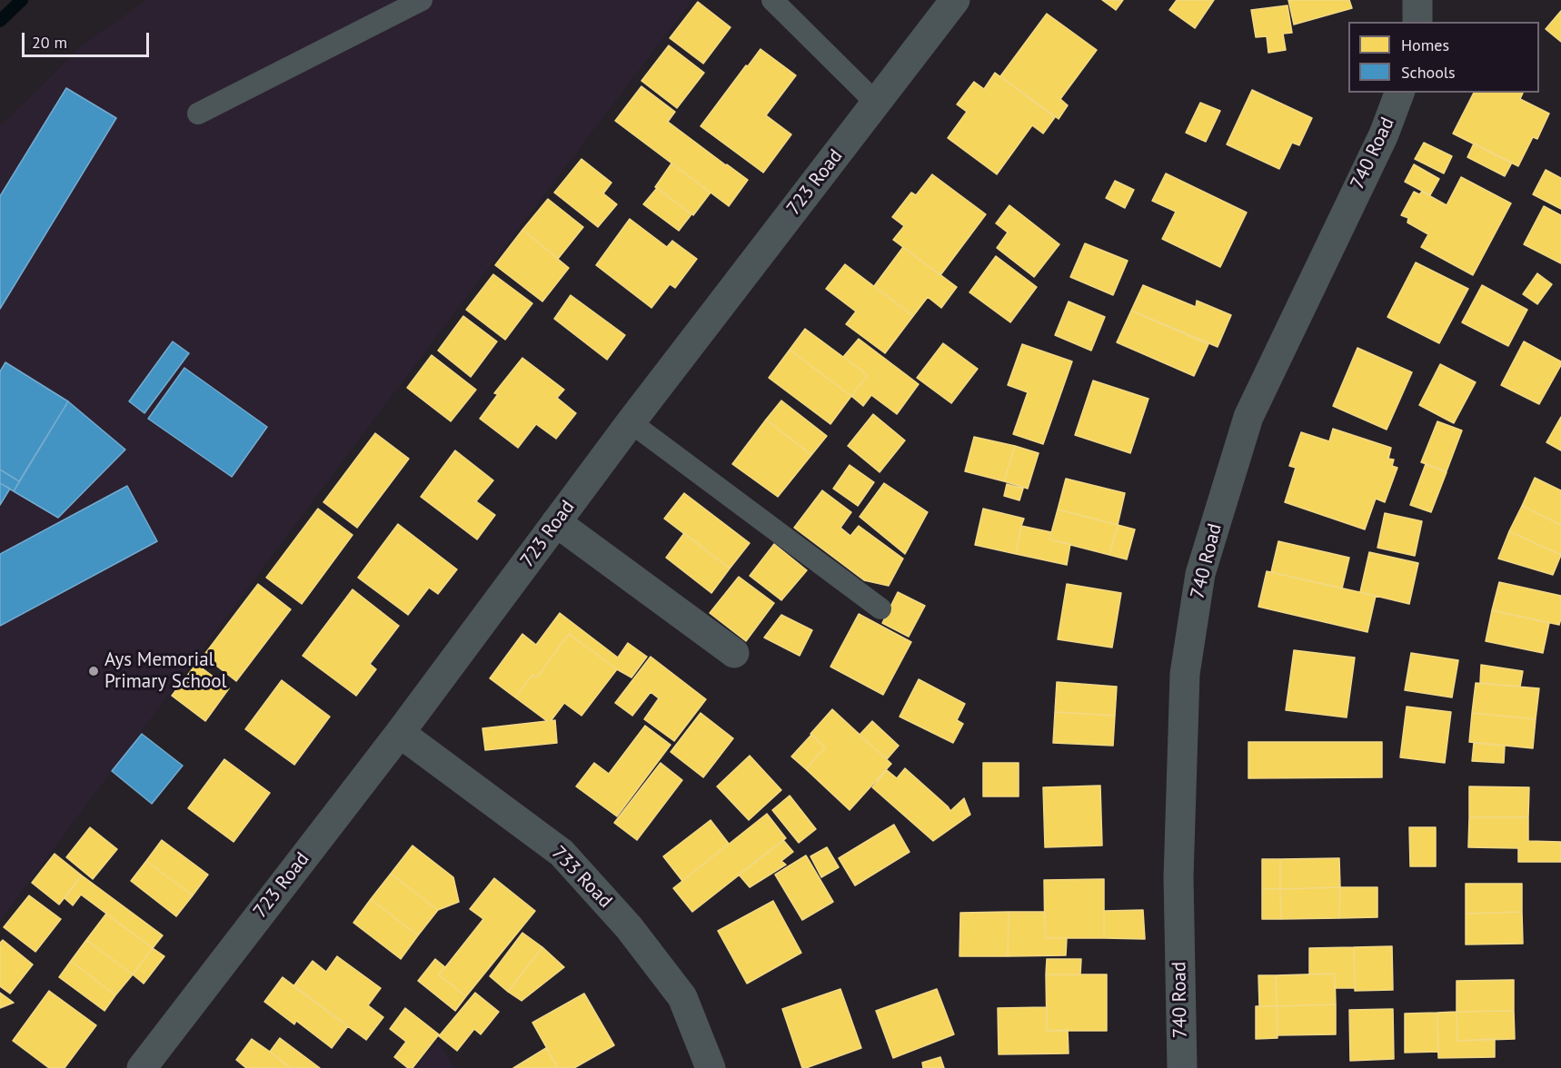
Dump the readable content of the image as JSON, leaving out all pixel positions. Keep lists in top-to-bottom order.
{
  "streets": {
    "street": ["740 Road", "723 Road", "733 Road"]
  },
  "crossings": [
    ["723 Road", "733 Road"]
  ],
  "places": ["Ays Memorial Primary School"],
  "legend": ["Homes", "Schools"],
  "scale_bar": "20 m"
}
